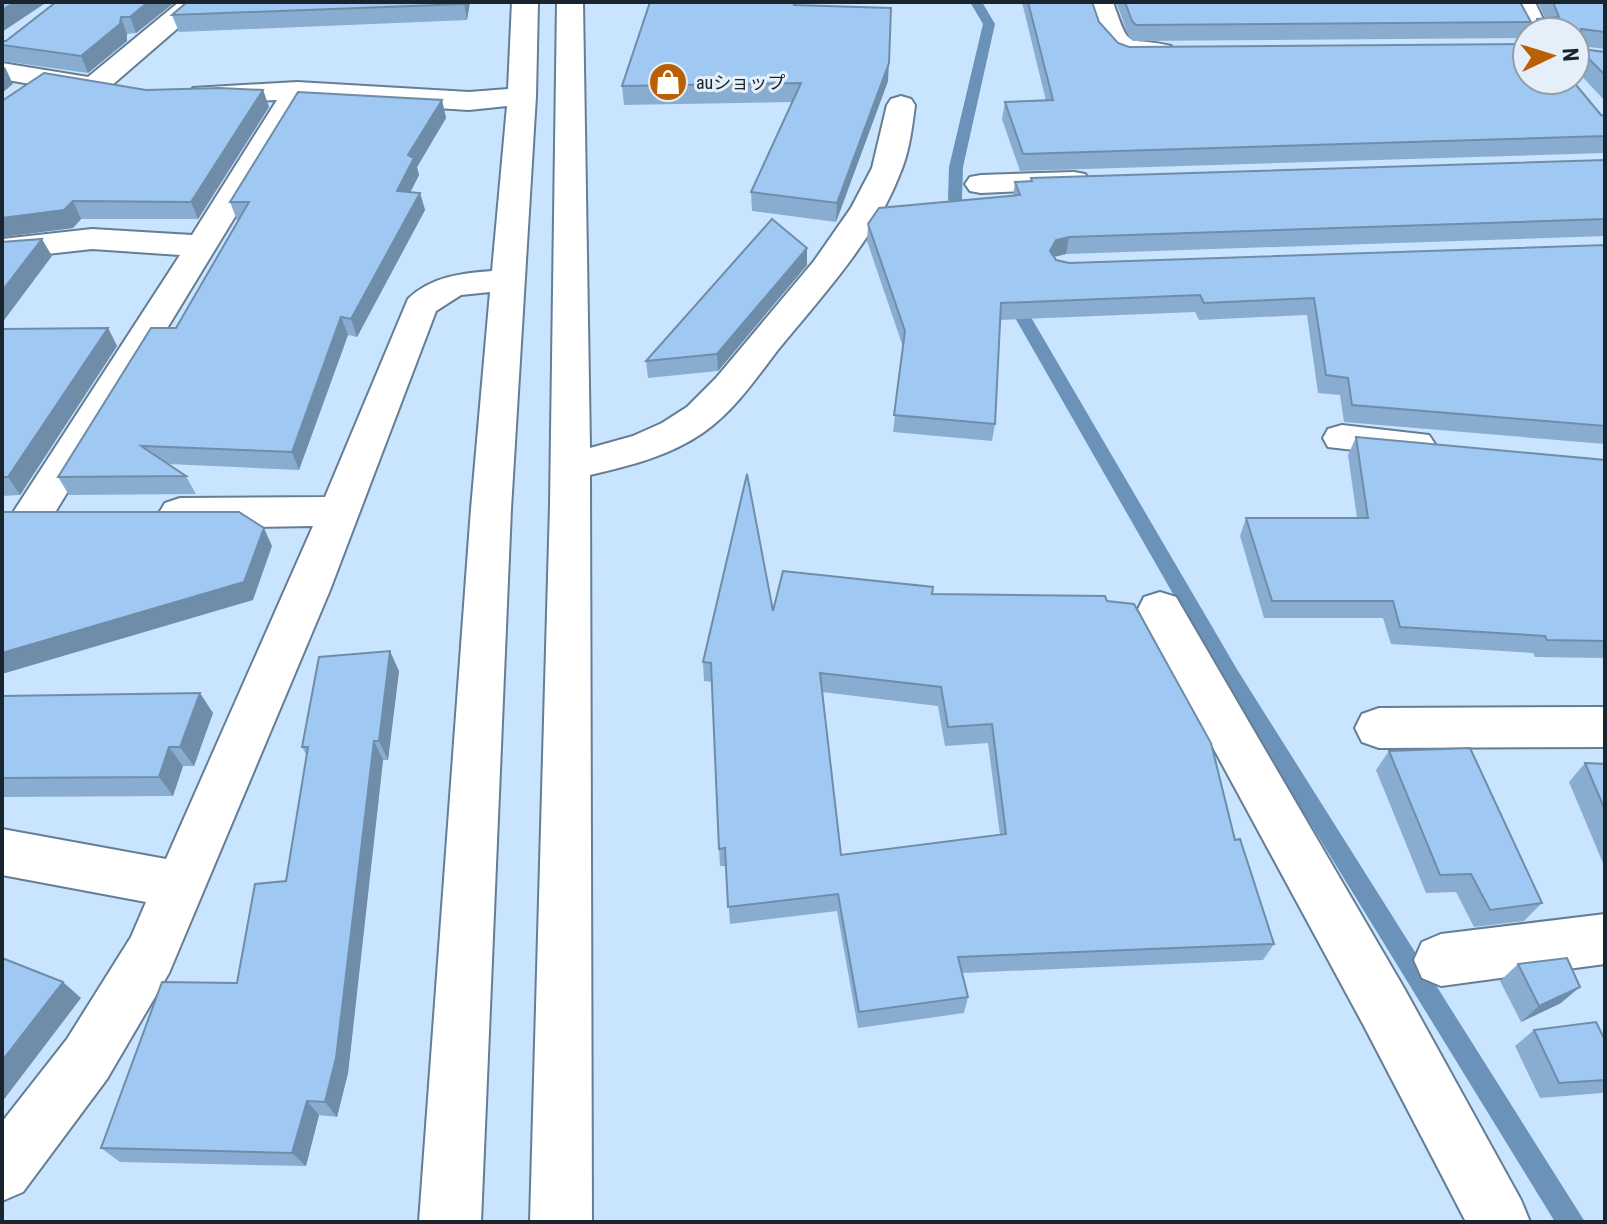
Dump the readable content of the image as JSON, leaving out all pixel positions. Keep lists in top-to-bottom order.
{
  "places": {
    "shop": ["auショップ"]
  },
  "north": "right"
}
